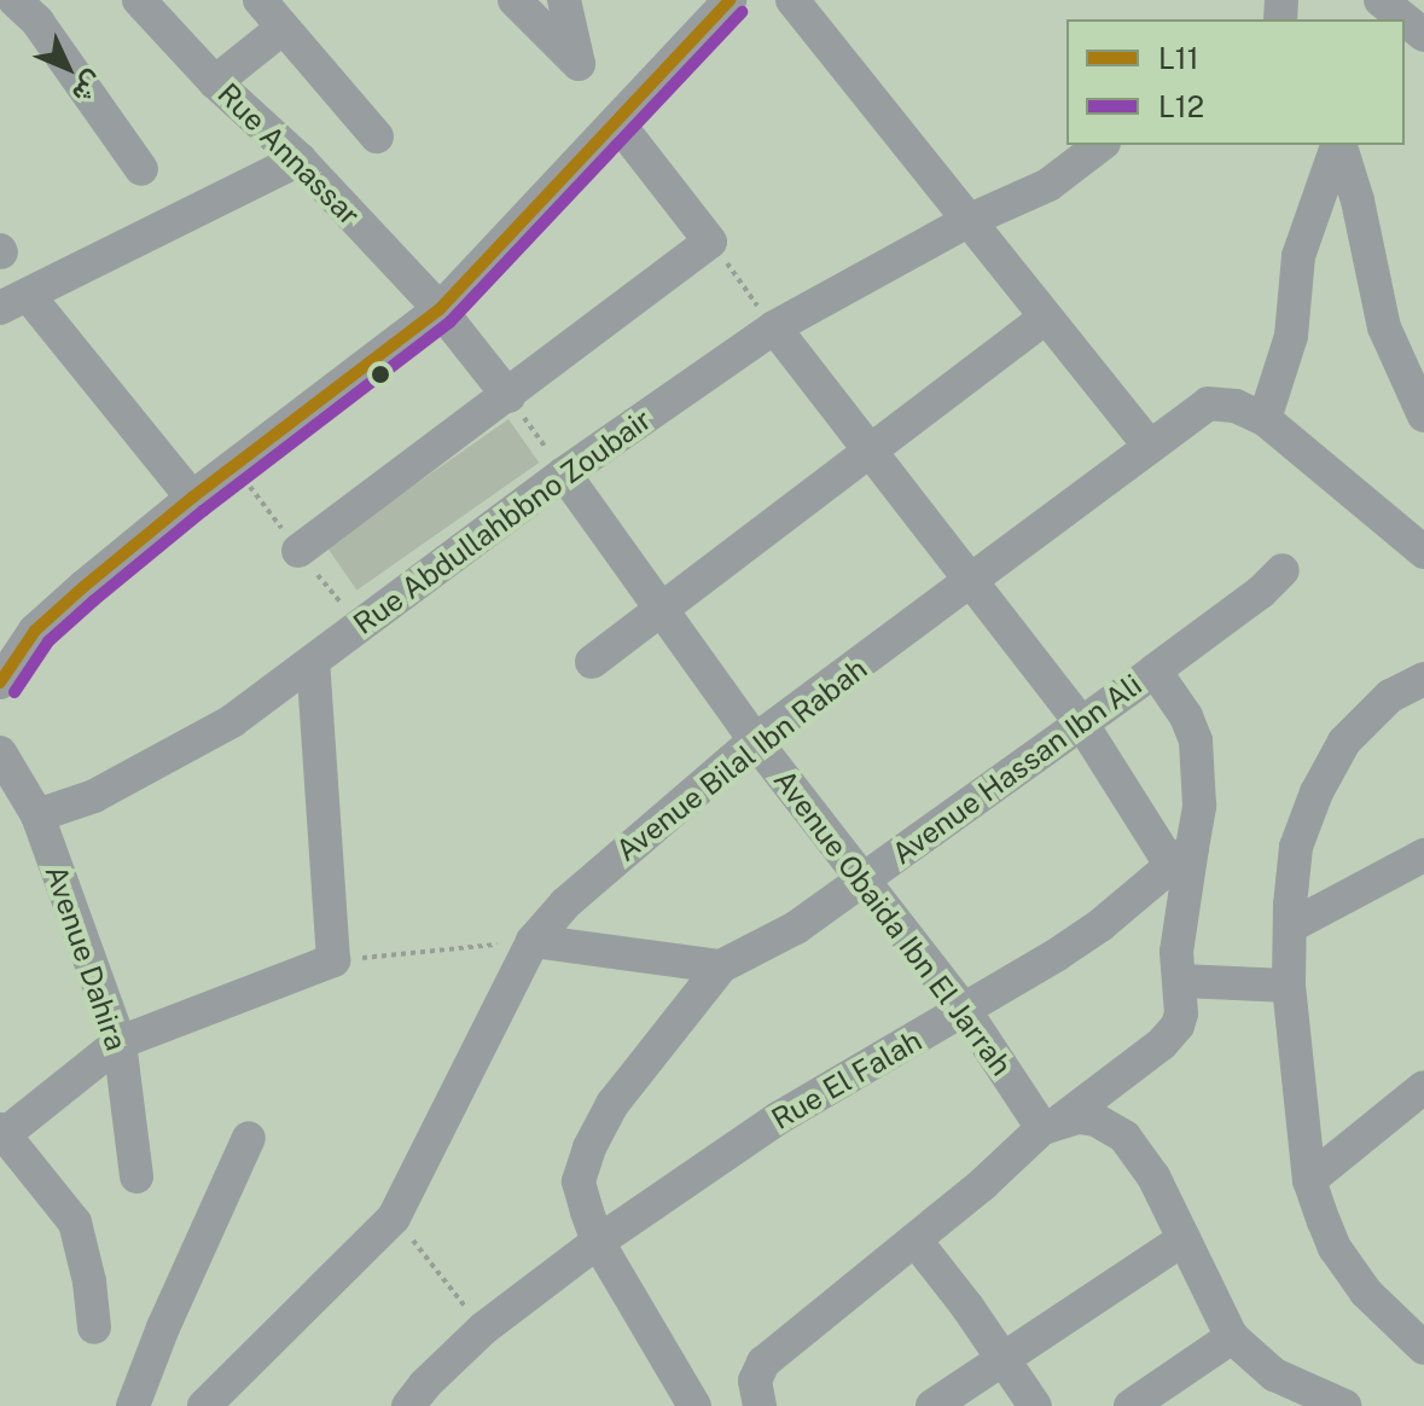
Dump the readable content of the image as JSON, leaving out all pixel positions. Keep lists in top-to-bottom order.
{
  "streets": {
    "street": [
      "Rue Annassar",
      "Rue Abdullahbbno Zoubair",
      "Avenue Bilal Ibn Rabah",
      "Avenue Hassan Ibn Ali",
      "Avenue Obaida Ibn El Jarrah",
      "Avenue Dahira",
      "Rue El Falah"
    ]
  },
  "crossings": [
    ["Rue Abdullahbbno Zoubair", "Avenue Obaida Ibn El Jarrah"],
    ["Rue Abdullahbbno Zoubair", "Avenue Dahira"],
    ["Avenue Bilal Ibn Rabah", "Avenue Obaida Ibn El Jarrah"],
    ["Avenue Hassan Ibn Ali", "Avenue Obaida Ibn El Jarrah"],
    ["Avenue Hassan Ibn Ali", "Rue El Falah"],
    ["Avenue Obaida Ibn El Jarrah", "Rue El Falah"]
  ],
  "lines": ["transit line L11", "transit line L12"],
  "legend": ["L11", "L12"],
  "north": "bottom right"
}
